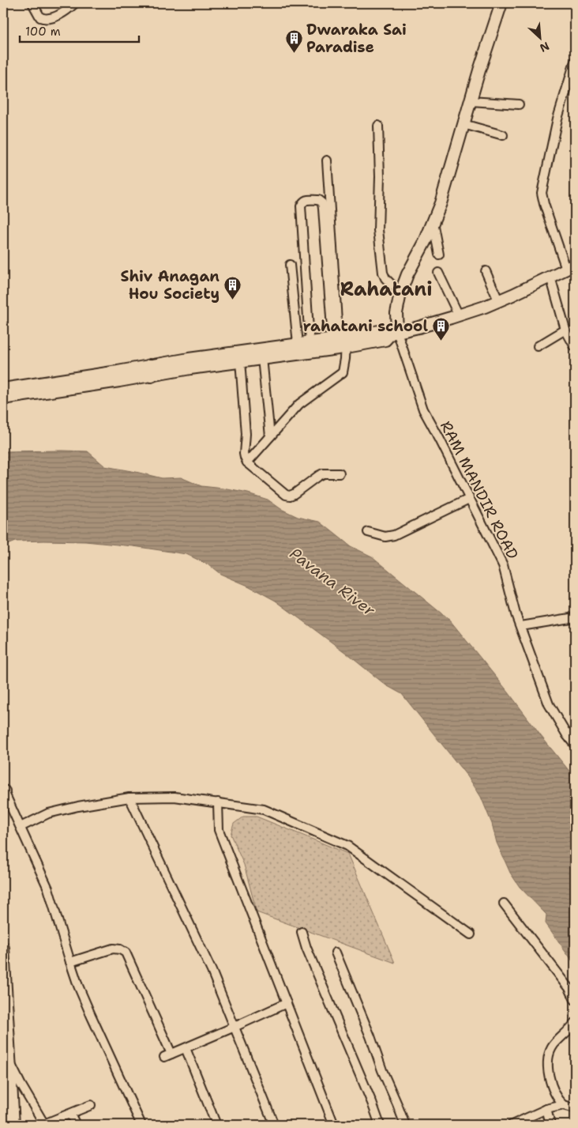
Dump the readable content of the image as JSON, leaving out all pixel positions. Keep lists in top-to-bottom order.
{
  "streets": {
    "street": ["RAM MANDIR ROAD"]
  },
  "districts": ["Rahatani"],
  "water": ["Pavana River"],
  "places": {
    "building": ["Dwaraka Sai Paradise", "Shiv Anagan Hou Society", "rahatani school"]
  },
  "scale_bar": "100 m",
  "north": "bottom right"
}
